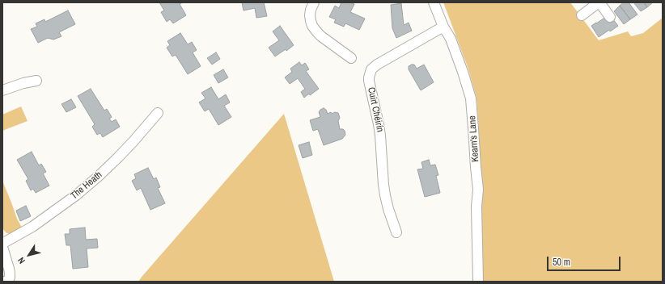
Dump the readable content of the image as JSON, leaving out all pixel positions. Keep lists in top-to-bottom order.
{
  "streets": {
    "street": ["Cuirt Chéirín", "Kearn's Lane", "The Heath"]
  },
  "crossings": [
    ["Cuirt Chéirín", "Kearn's Lane"]
  ],
  "scale_bar": "50 m",
  "north": "bottom left"
}
